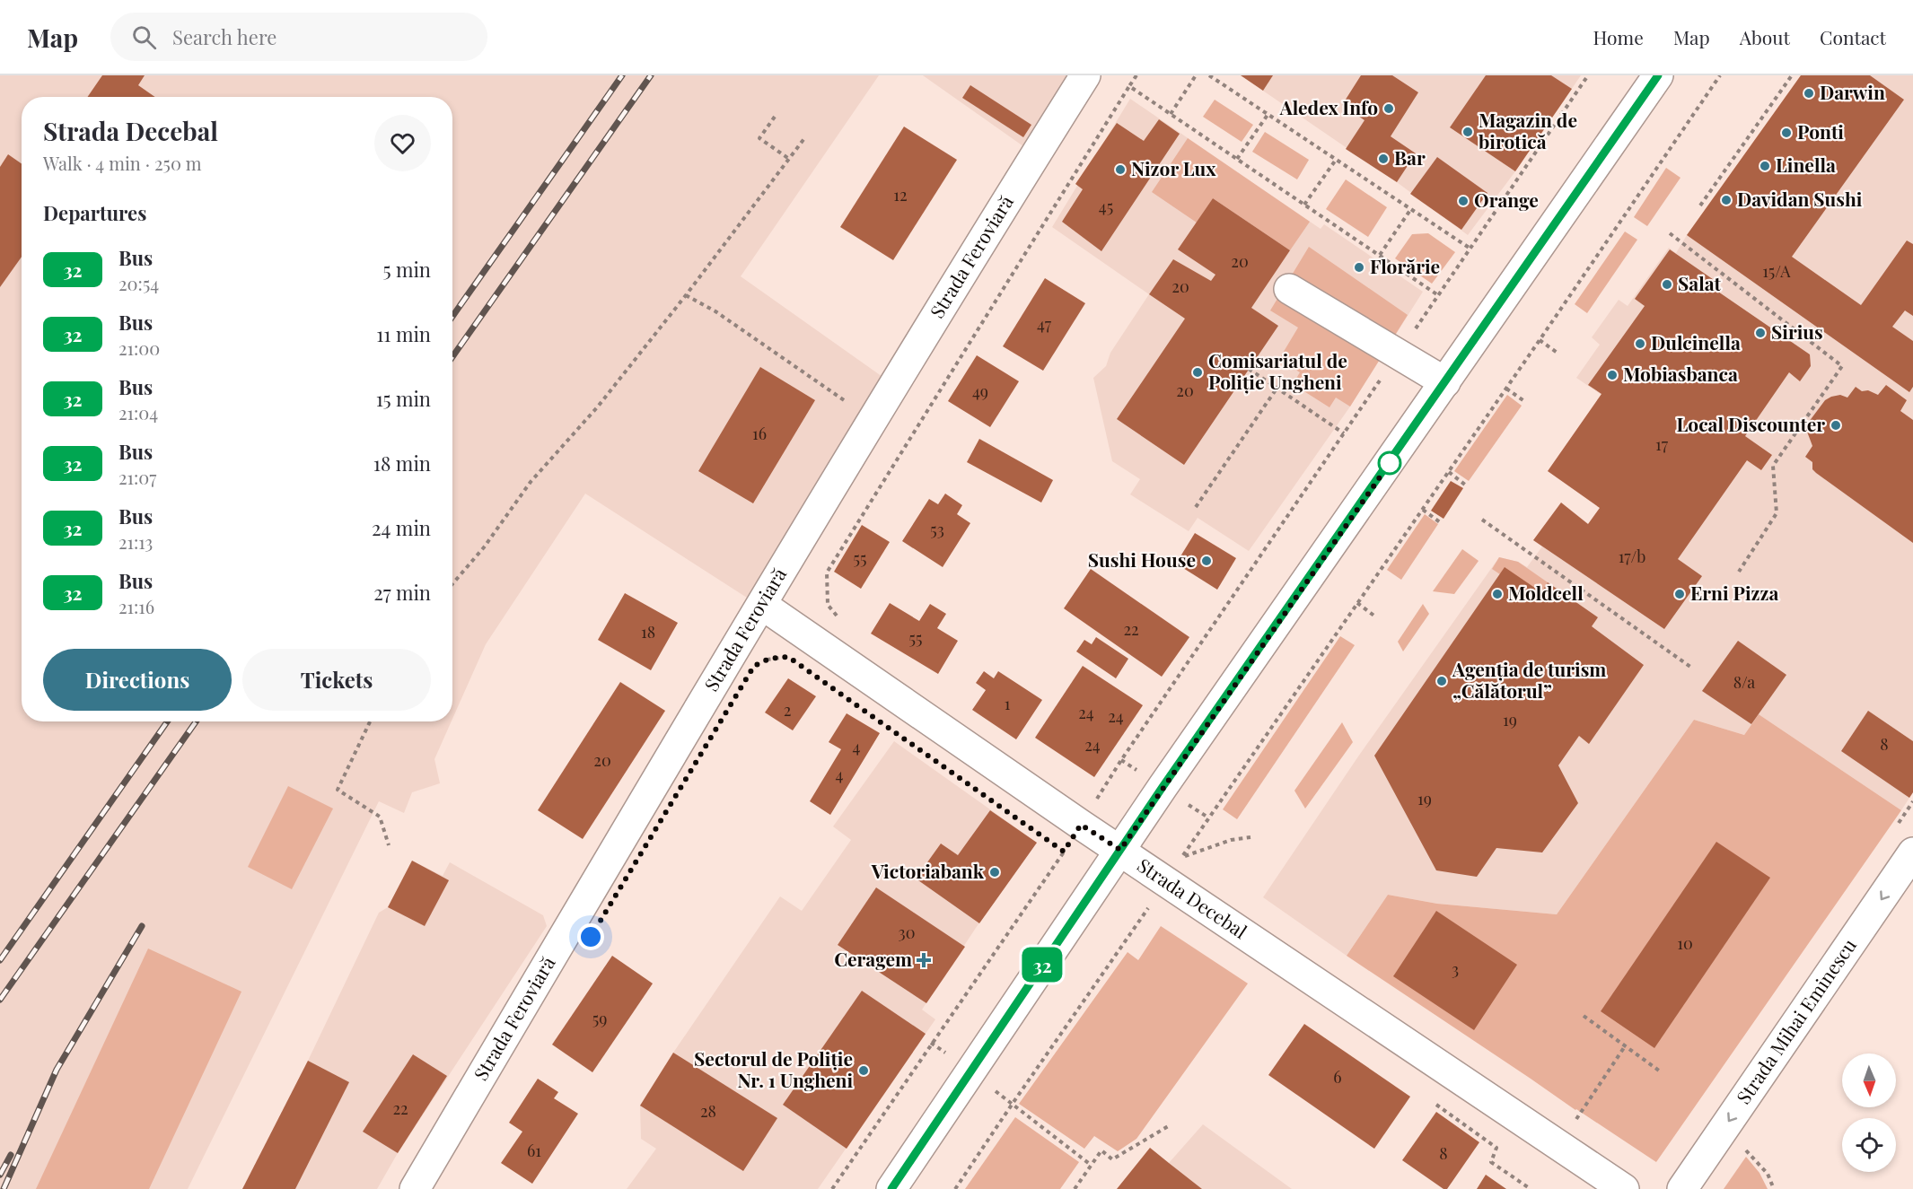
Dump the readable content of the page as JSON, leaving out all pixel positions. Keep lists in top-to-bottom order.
{
  "streets": {
    "street": ["Strada Feroviară", "Strada Decebal", "Strada Mihai Eminescu"]
  },
  "crossings": [
    ["Strada Feroviară", "Strada Decebal"]
  ],
  "one_way": ["Strada Mihai Eminescu"],
  "places": {
    "other": [
      "Darwin",
      "Aledex Info",
      "Magazin de birotică",
      "Ponti",
      "Bar",
      "Linella",
      "Nizor Lux",
      "Davidan Sushi",
      "Orange",
      "Florărie",
      "Salat",
      "Sirius",
      "Dulcinella",
      "Comisariatul de Poliție Ungheni",
      "Mobiasbanca",
      "Local Discounter",
      "Sushi House",
      "Moldcell",
      "Erni Pizza",
      "Agenția de turism „Călătorul”",
      "Victoriabank",
      "Sectorul de Poliție Nr. 1 Ungheni"
    ],
    "health": ["Ceragem"]
  },
  "lines": ["bus line 32"],
  "house_numbers": [
    "12",
    "45",
    "20",
    "15/A",
    "20",
    "47",
    "20",
    "49",
    "16",
    "17",
    "53",
    "17/b",
    "55",
    "22",
    "18",
    "55",
    "8/a",
    "1",
    "2",
    "24",
    "24",
    "19",
    "8",
    "24",
    "4",
    "20",
    "4",
    "19",
    "30",
    "10",
    "3",
    "59",
    "6",
    "22",
    "28",
    "61",
    "8"
  ],
  "north": "bottom",
  "page": {
    "header": "Map",
    "search": "Search here",
    "nav": [
      "Home",
      "Map",
      "About",
      "Contact"
    ],
    "on_map": "32",
    "heading": [
      ["Strada Decebal", "Walk · 4 min · 250 m"],
      "Departures"
    ],
    "list": [
      {
        "mark": "32",
        "name": "Bus",
        "note": "20:54",
        "value": "5 min"
      },
      {
        "mark": "32",
        "name": "Bus",
        "note": "21:00",
        "value": "11 min"
      },
      {
        "mark": "32",
        "name": "Bus",
        "note": "21:04",
        "value": "15 min"
      },
      {
        "mark": "32",
        "name": "Bus",
        "note": "21:07",
        "value": "18 min"
      },
      {
        "mark": "32",
        "name": "Bus",
        "note": "21:13",
        "value": "24 min"
      },
      {
        "mark": "32",
        "name": "Bus",
        "note": "21:16",
        "value": "27 min"
      }
    ],
    "buttons": ["Directions", "Tickets"]
  }
}
